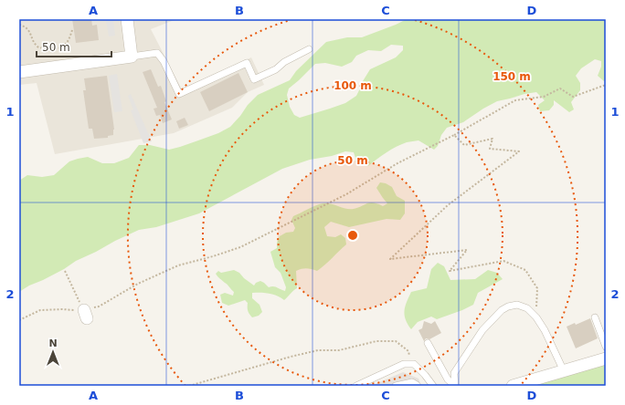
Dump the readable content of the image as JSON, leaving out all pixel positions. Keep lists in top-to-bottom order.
{
  "scale_bar": "50 m",
  "north": "top",
  "grid": {
    "columns": [
      "A",
      "B",
      "C",
      "D"
    ],
    "rows": ["1", "2"]
  },
  "rings": ["150 m", "100 m", "50 m"]
}
